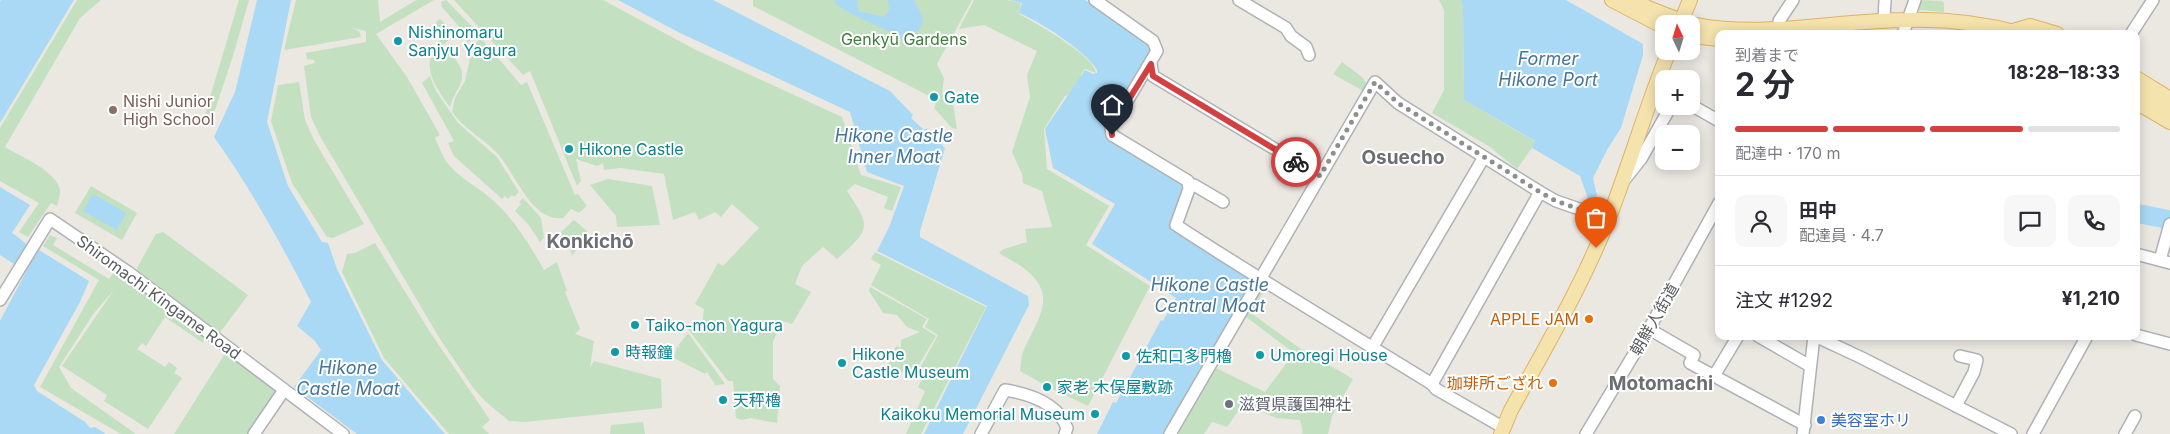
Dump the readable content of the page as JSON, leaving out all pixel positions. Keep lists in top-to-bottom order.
{
  "streets": {
    "street": ["Shiromachi Kingame Road", "朝鮮人街道"]
  },
  "districts": ["Osuecho", "Konkichō", "Motomachi"],
  "water": [
    "Former Hikone Port",
    "Hikone Castle Inner Moat",
    "Hikone Castle Central Moat",
    "Hikone Castle Moat"
  ],
  "parks": ["Genkyū Gardens"],
  "places": [
    "Nishinomaru Sanjyu Yagura",
    "Gate",
    "Nishi Junior High School",
    "Hikone Castle",
    "APPLE JAM",
    "Taiko-mon Yagura",
    "時報鐘",
    "Umoregi House",
    "佐和口多門櫓",
    "Hikone Castle Museum",
    "珈琲所ござれ",
    "家老 木俣屋敷跡",
    "天秤櫓",
    "滋賀県護国神社",
    "Kaikoku Memorial Museum",
    "美容室ホリ"
  ],
  "north": "top",
  "page": {
    "map_buttons": ["+", "−"],
    "heading": ["2 分", "到着まで", "18:28–18:33"],
    "panel": [
      "田中",
      "配達員 · 4.7",
      "注文 #1292",
      "¥1,210"
    ],
    "bar": "配達中 · 170 m"
  }
}
